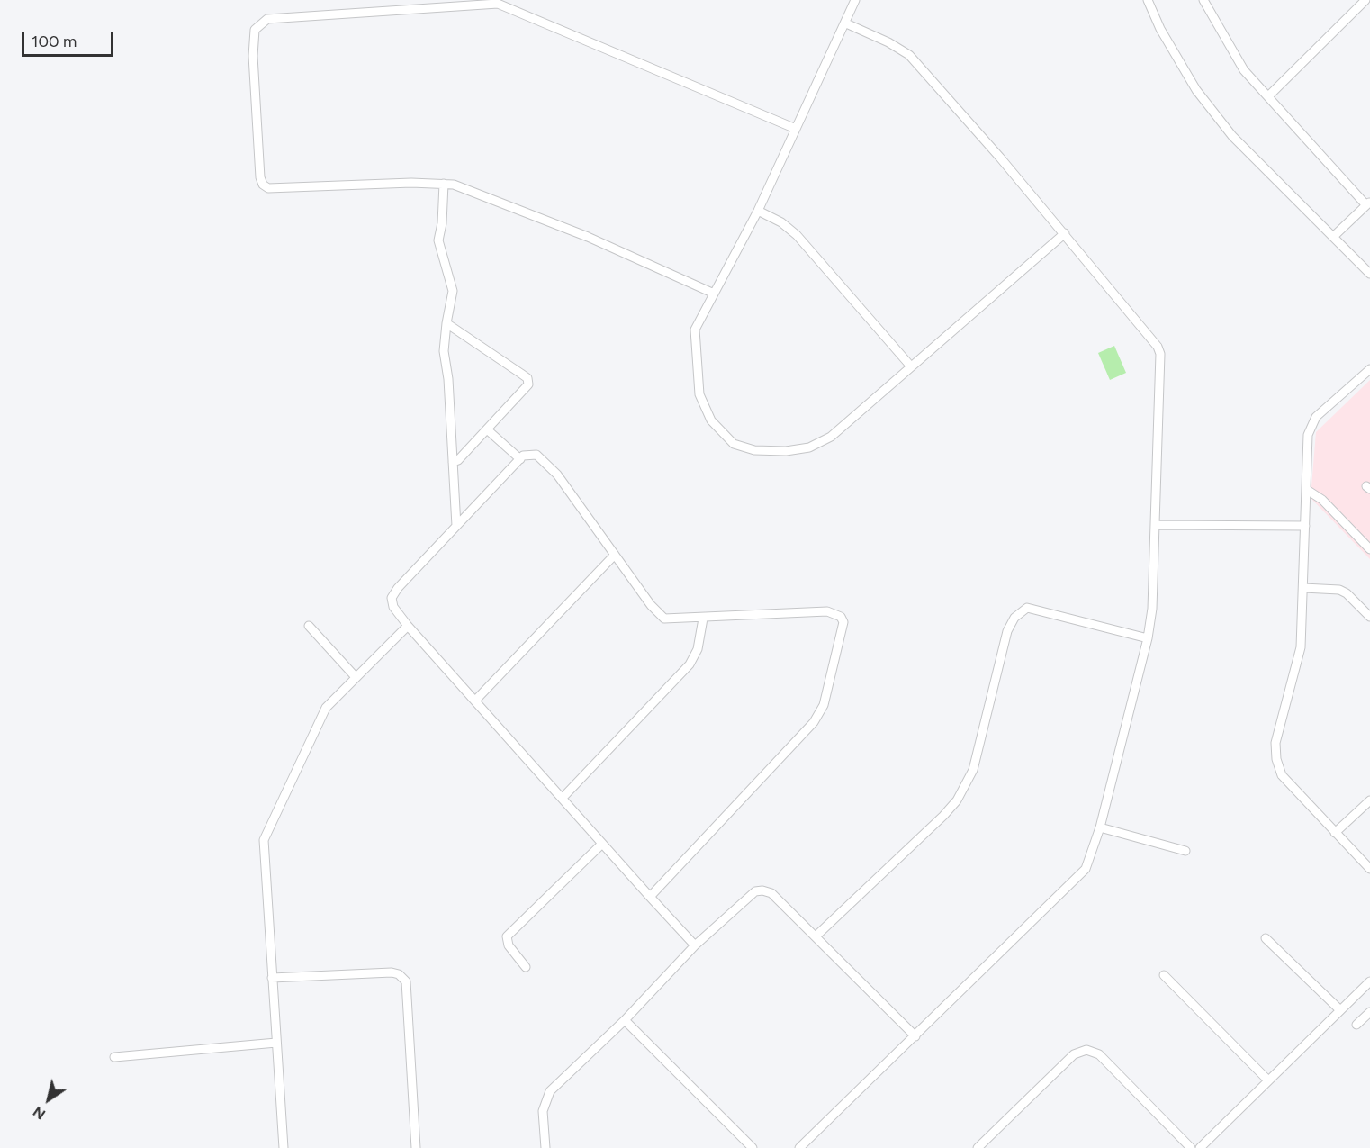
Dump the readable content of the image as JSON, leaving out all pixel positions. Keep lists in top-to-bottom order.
{
  "scale_bar": "100 m",
  "north": "bottom left"
}
